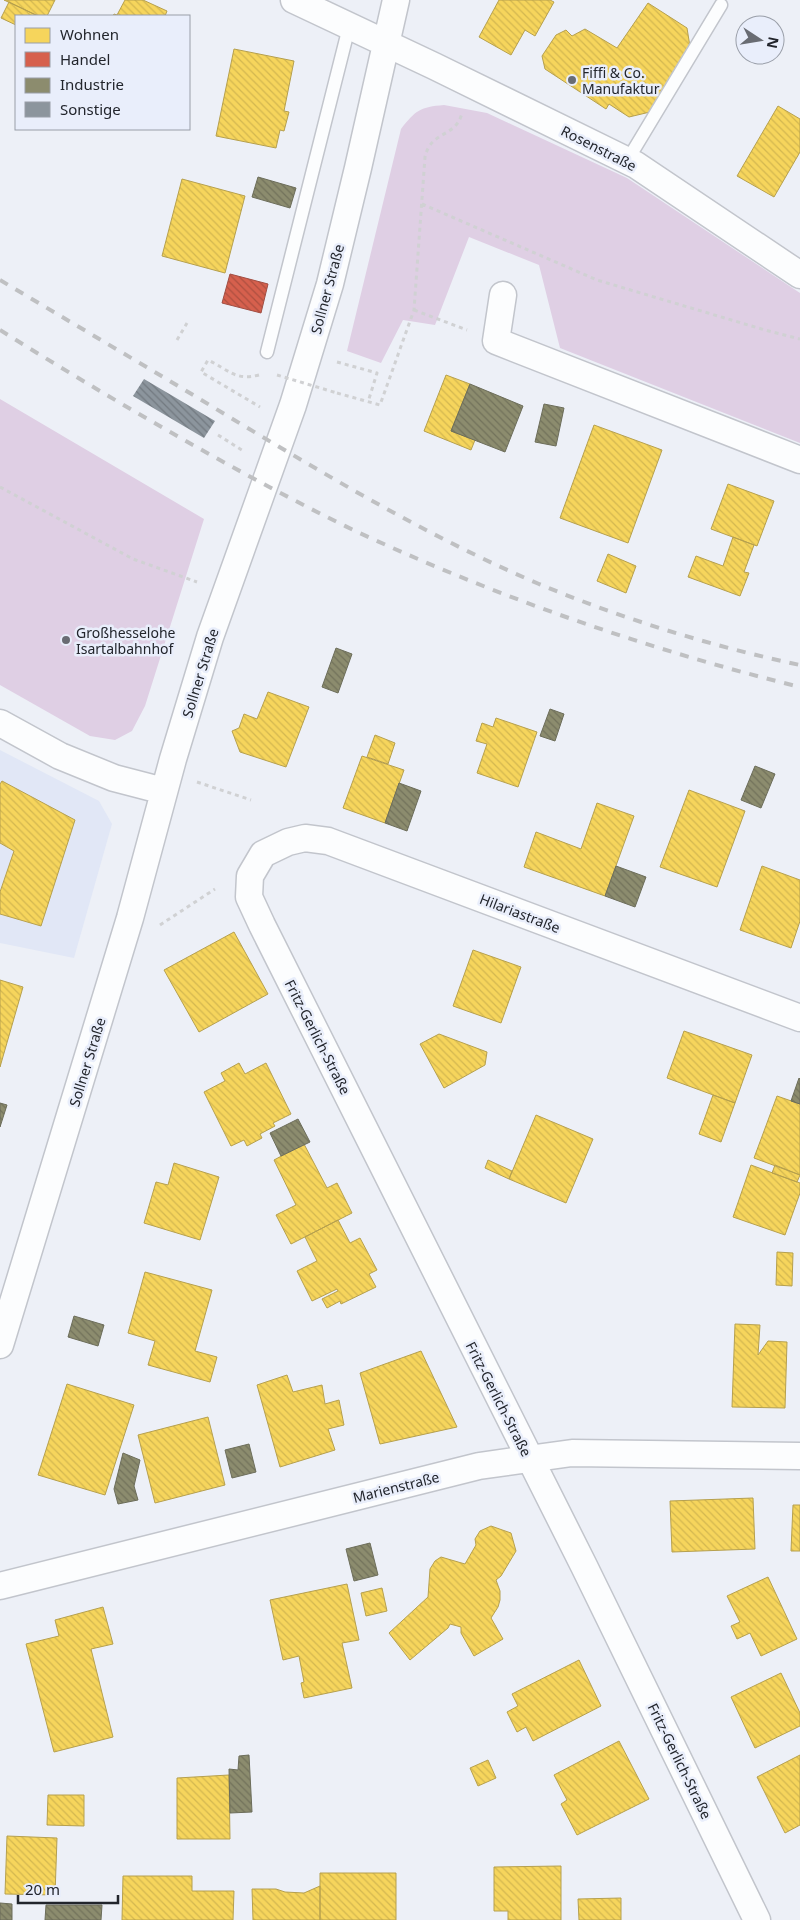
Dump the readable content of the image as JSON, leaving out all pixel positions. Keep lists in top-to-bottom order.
{
  "streets": {
    "street": [
      "Rosenstraße",
      "Sollner Straße",
      "Hilariastraße",
      "Fritz-Gerlich-Straße",
      "Marienstraße"
    ]
  },
  "crossings": [
    ["Rosenstraße", "Sollner Straße"],
    ["Hilariastraße", "Fritz-Gerlich-Straße"],
    ["Fritz-Gerlich-Straße", "Marienstraße"]
  ],
  "places": ["Fiffi & Co. Manufaktur", "Großhesselohe Isartalbahnhof"],
  "legend": [
    "Wohnen",
    "Handel",
    "Industrie",
    "Sonstige"
  ],
  "scale_bar": "20 m",
  "north": "right"
}
